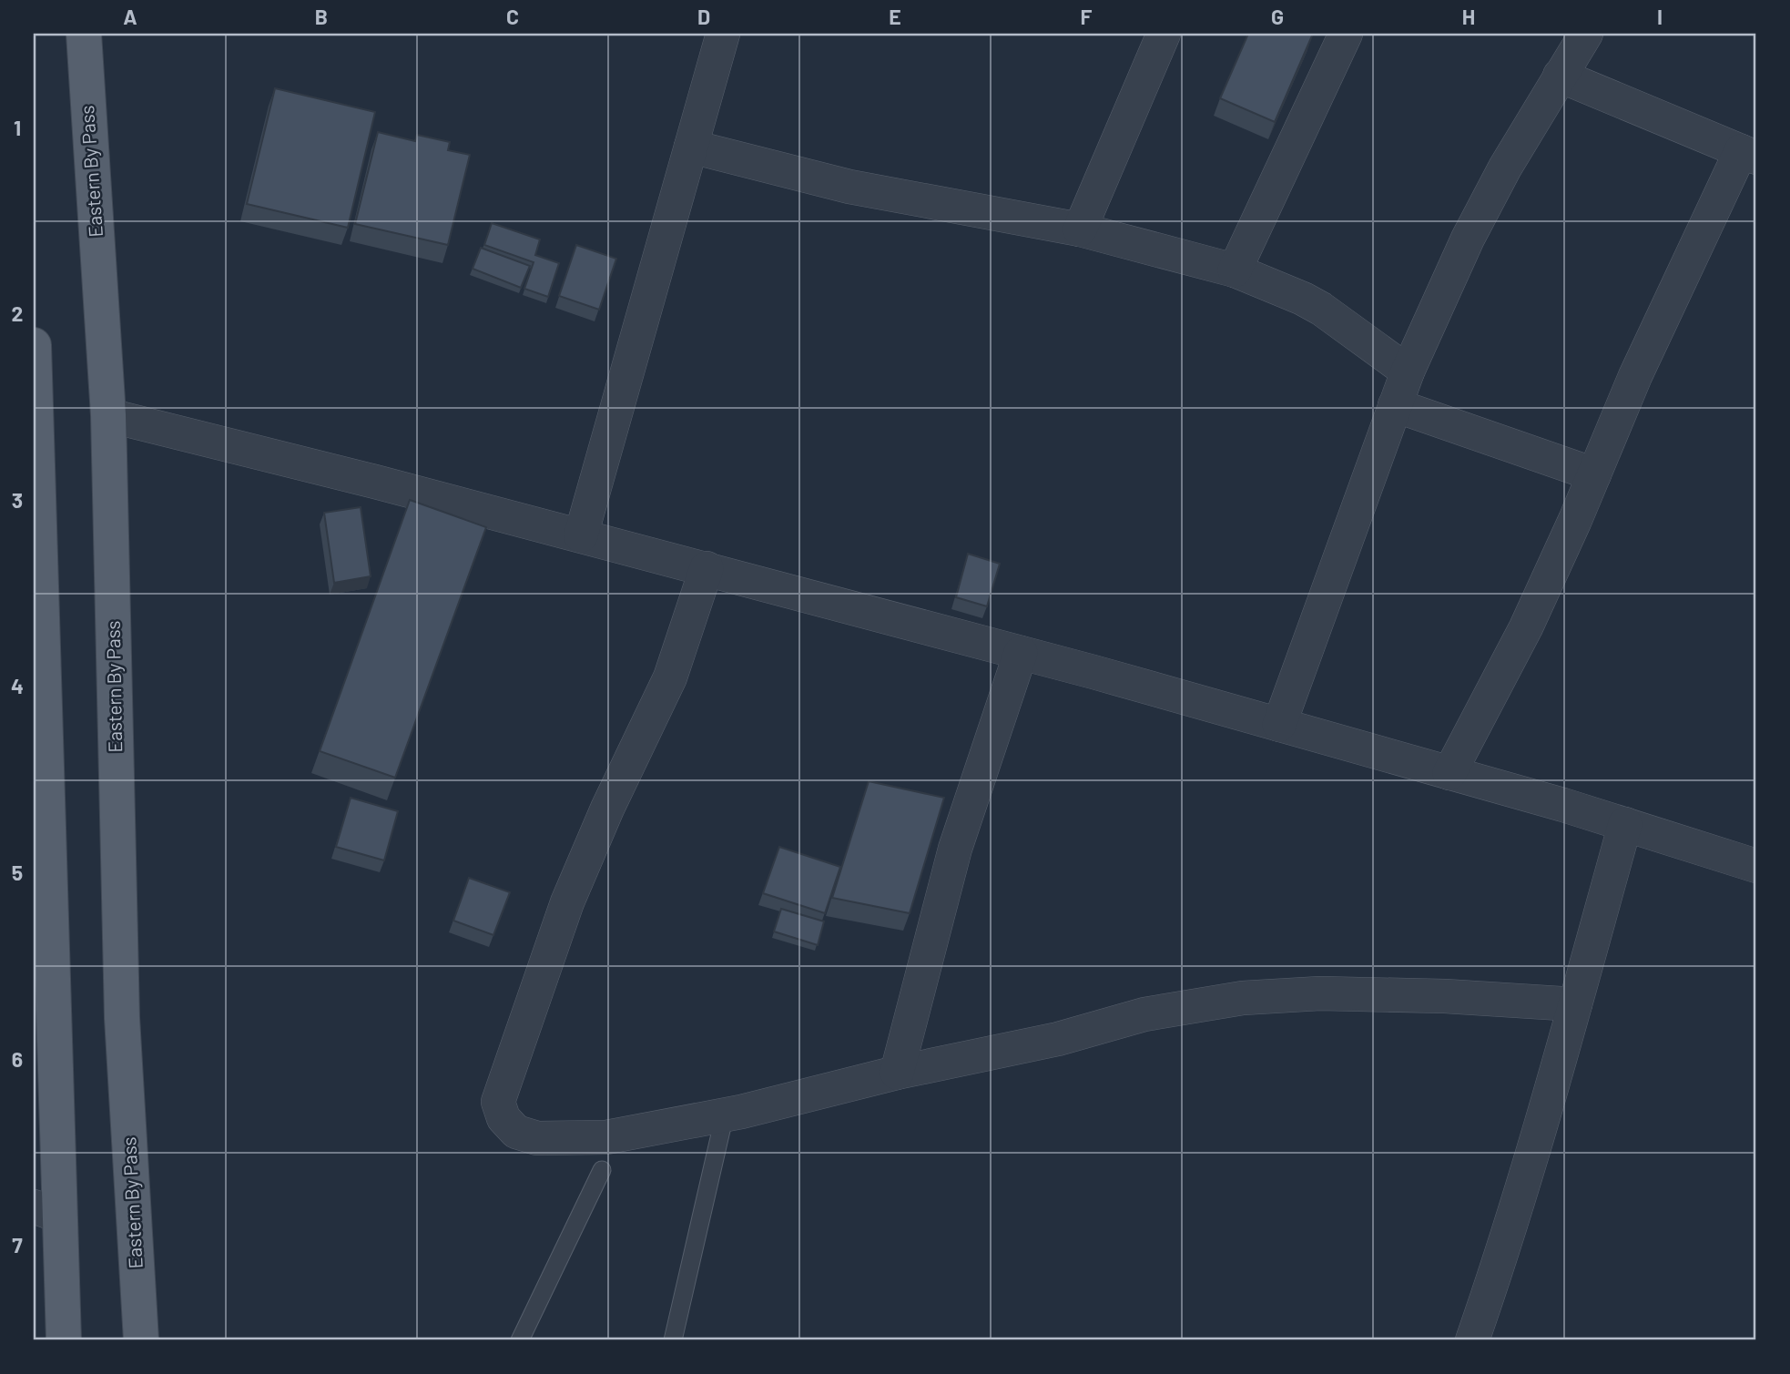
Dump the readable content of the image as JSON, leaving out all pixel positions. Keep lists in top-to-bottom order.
{
  "streets": {
    "main road": ["Eastern By Pass"]
  },
  "grid": {
    "columns": [
      "A",
      "B",
      "C",
      "D",
      "E",
      "F",
      "G",
      "H",
      "I"
    ],
    "rows": [
      "1",
      "2",
      "3",
      "4",
      "5",
      "6",
      "7"
    ]
  }
}
